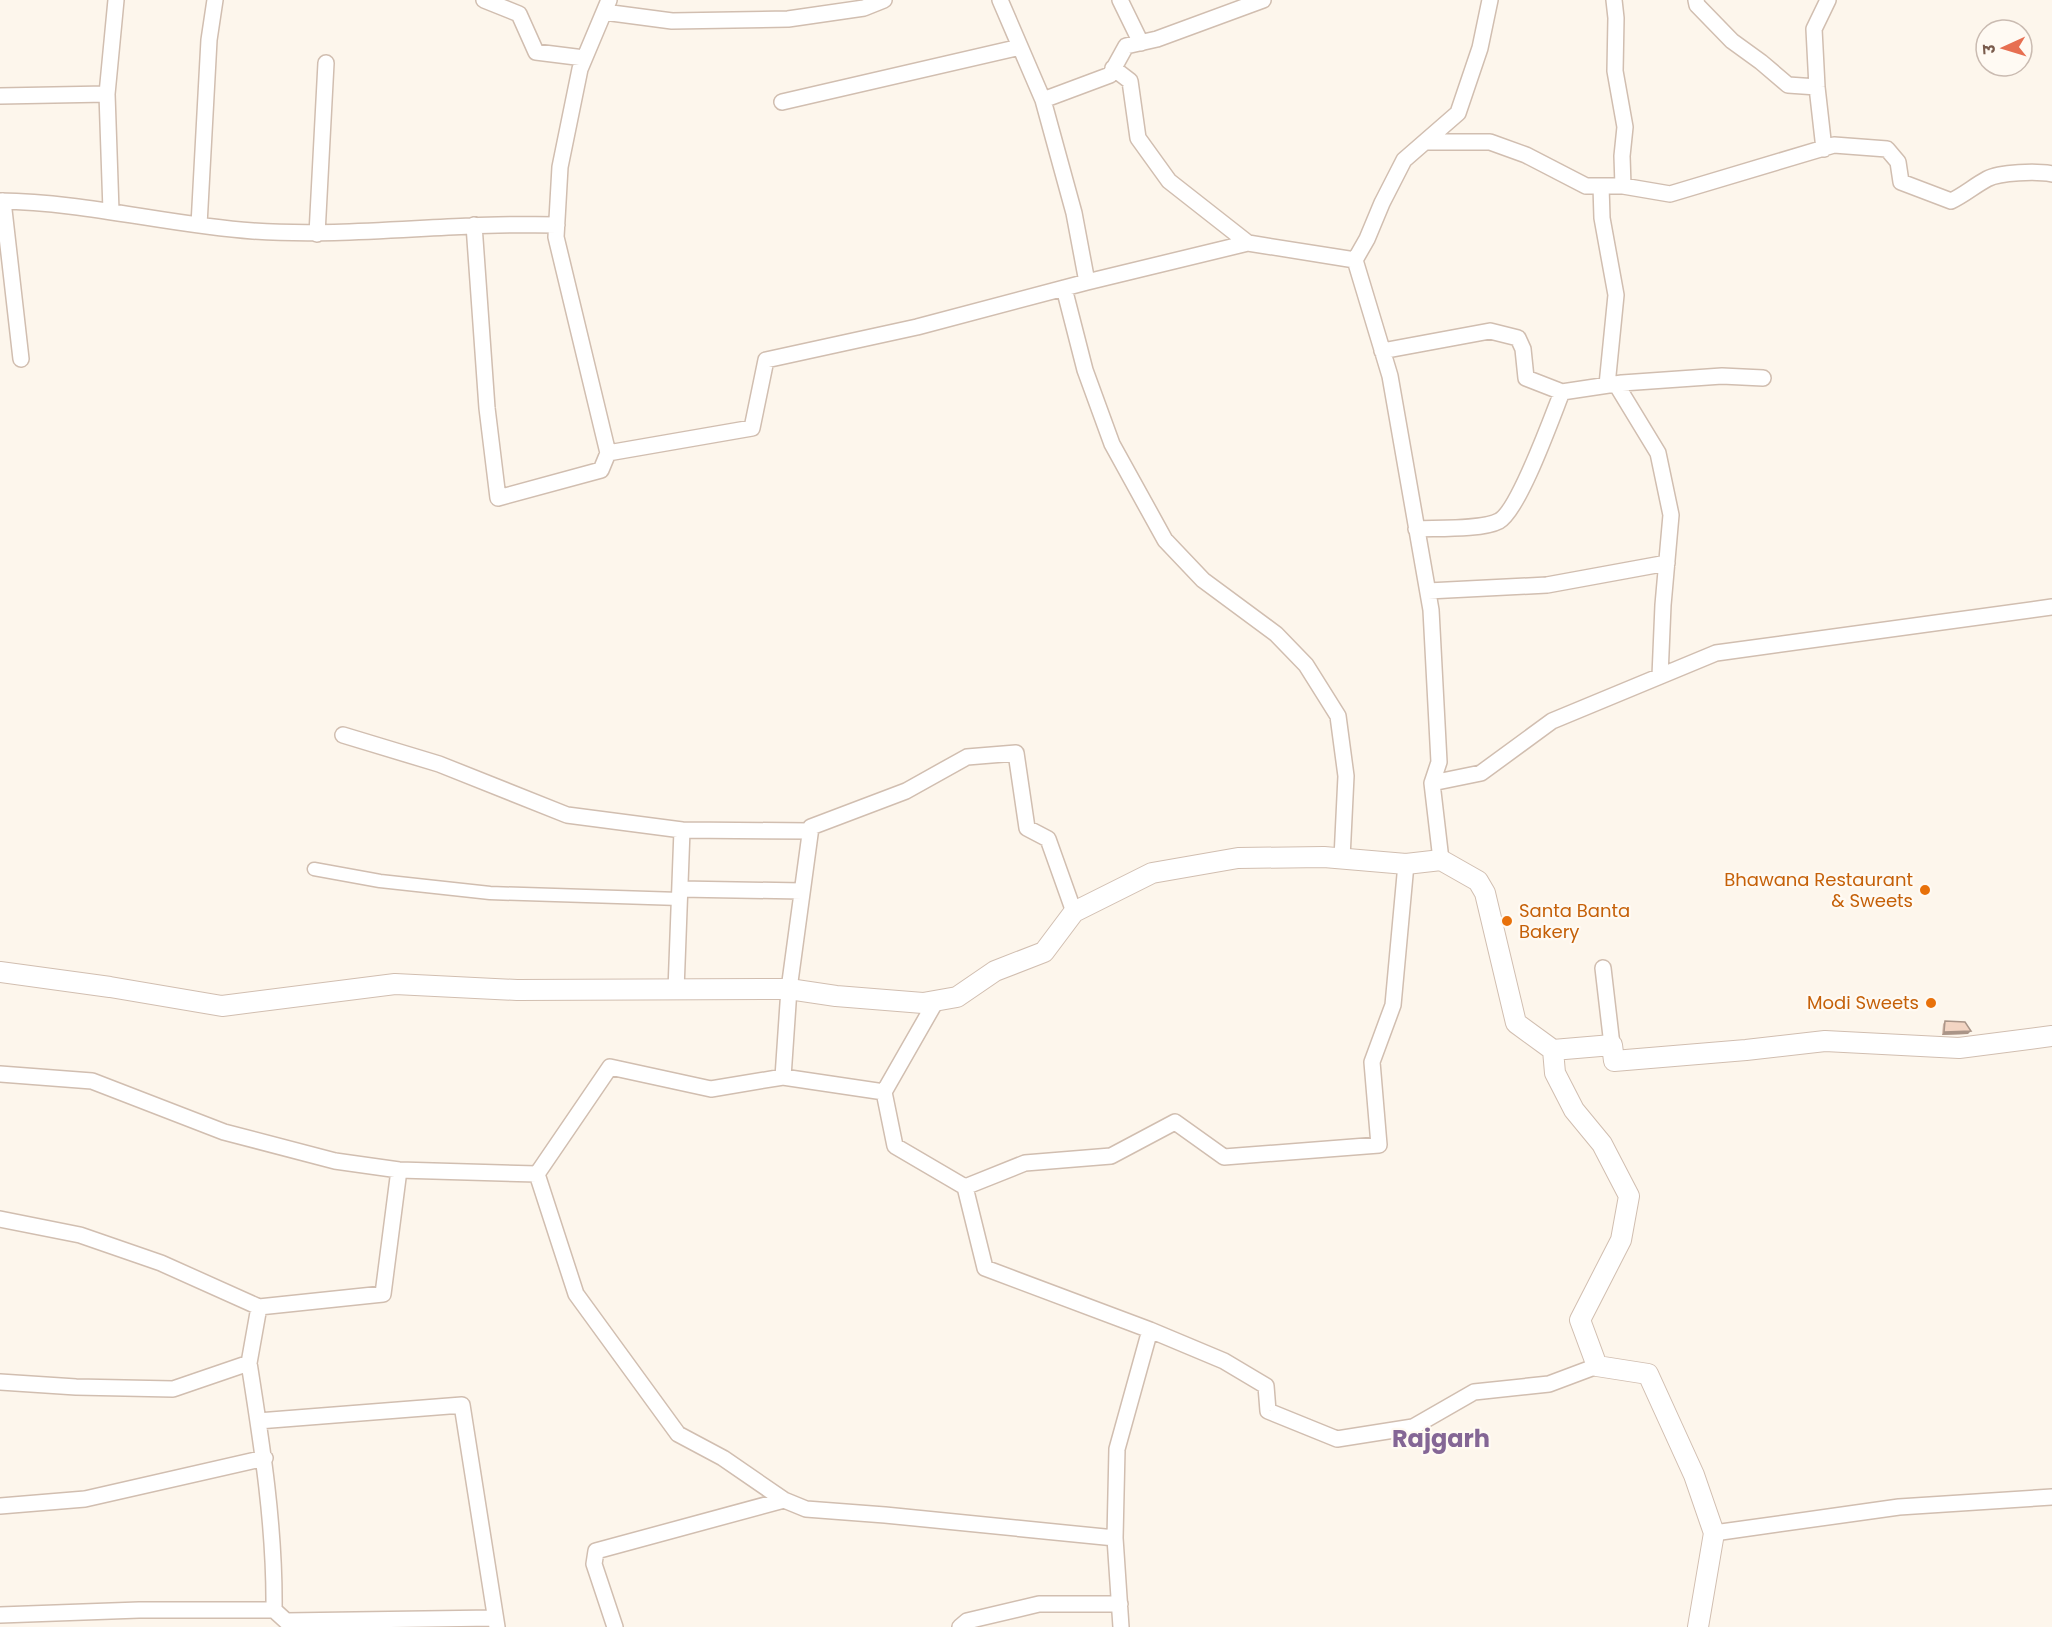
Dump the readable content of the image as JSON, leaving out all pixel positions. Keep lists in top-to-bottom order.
{
  "districts": ["Rajgarh"],
  "places": ["Bhawana Restaurant & Sweets", "Santa Banta Bakery", "Modi Sweets"],
  "north": "left"
}
